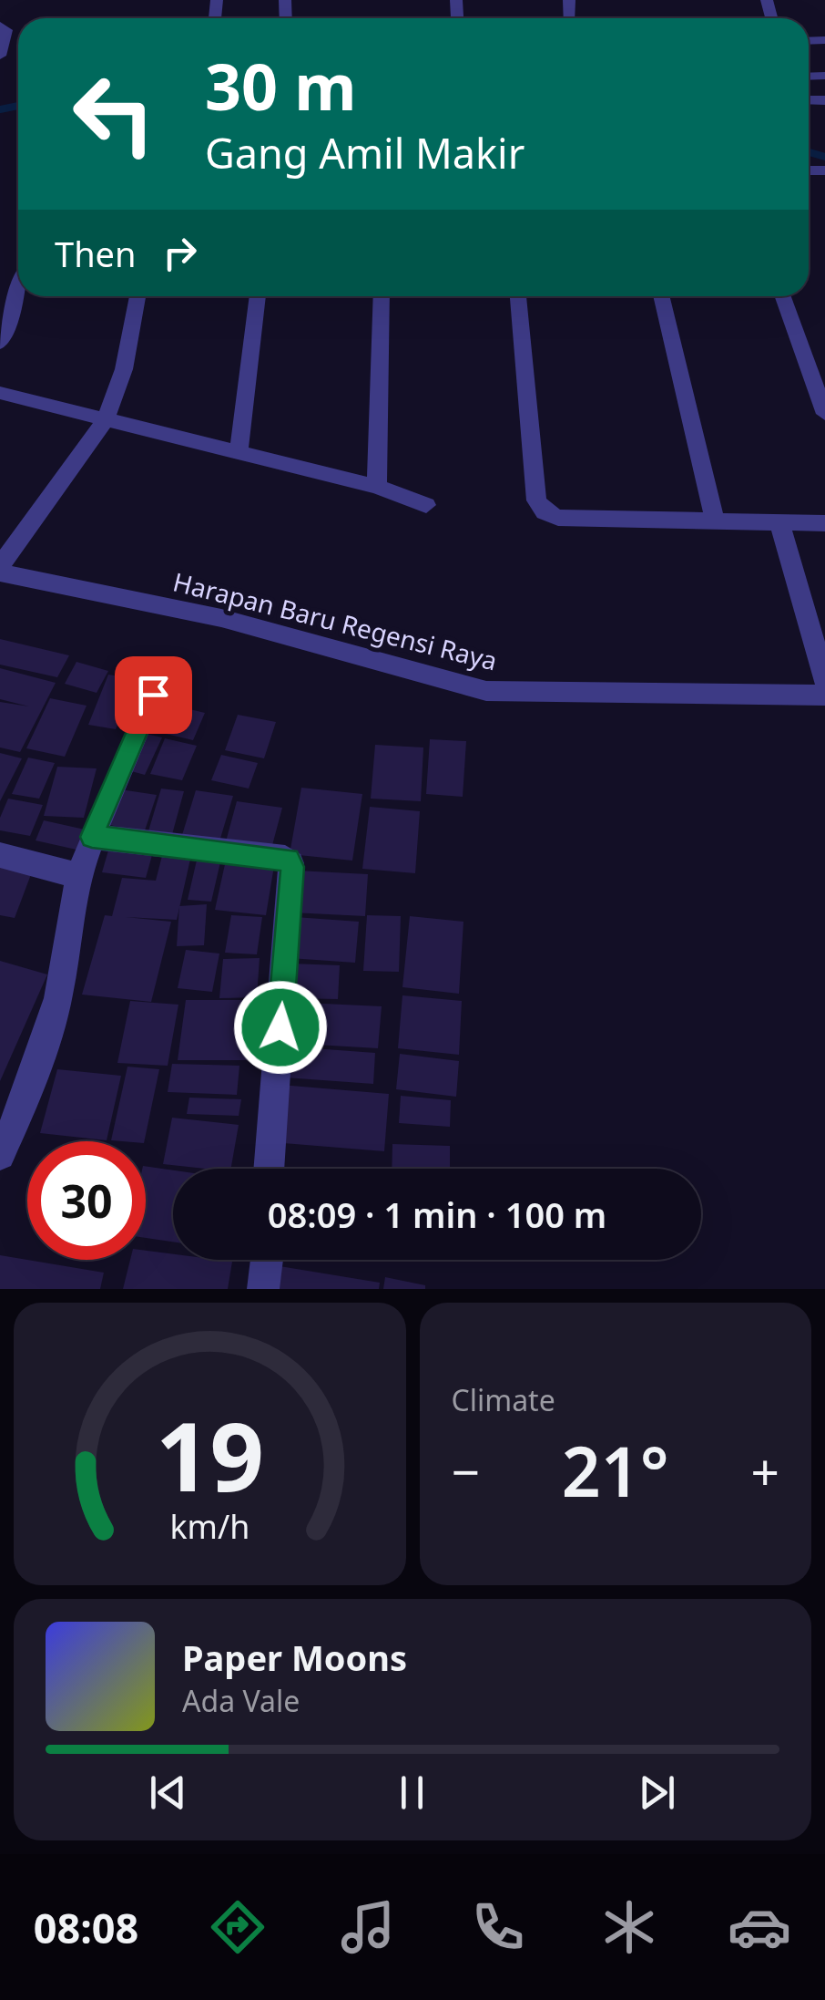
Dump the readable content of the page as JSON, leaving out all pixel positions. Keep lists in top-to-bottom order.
{
  "streets": {
    "street": ["Harapan Baru Regensi Raya"]
  },
  "page": {
    "turn": ["30 m", "Gang Amil Makir"],
    "then": "Then",
    "limit": "30",
    "trip": "08:09 · 1 min · 100 m",
    "tile": "Climate",
    "heat": ["−", "21°", "+"],
    "song": ["Paper Moons", "Ada Vale"],
    "tabs": "08:08",
    "gauge": ["19", "km/h"]
  }
}
